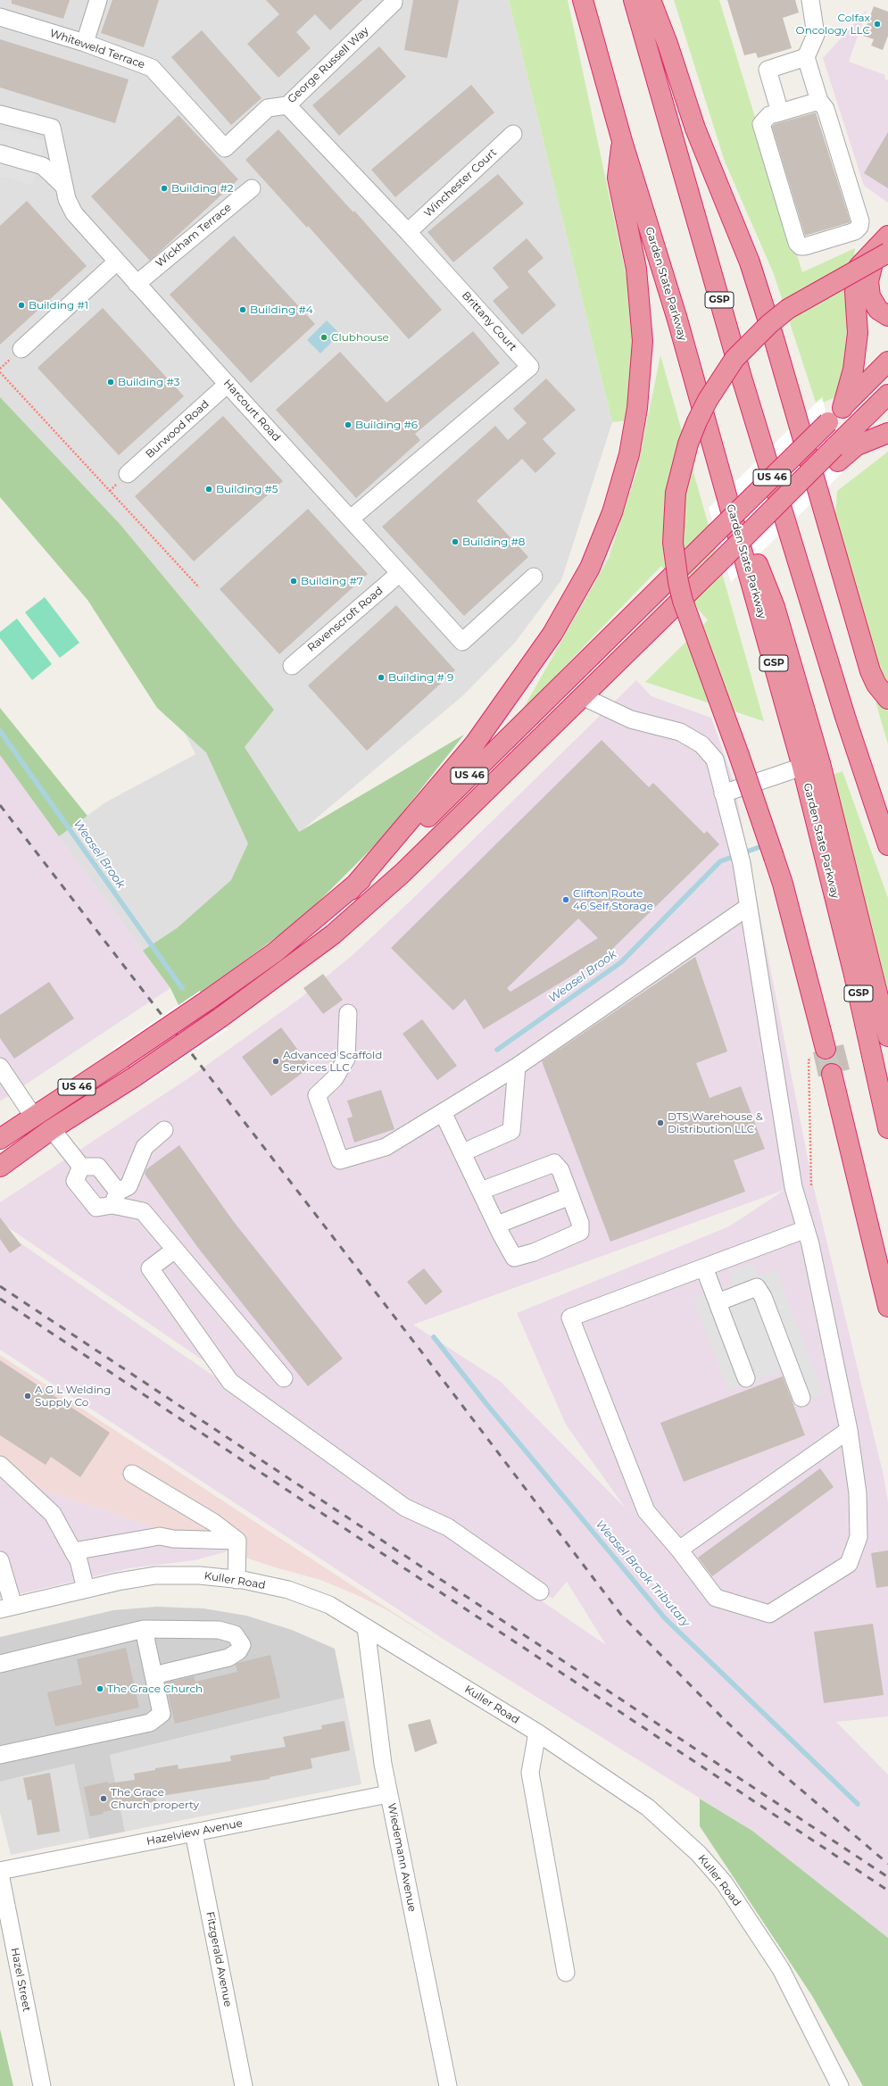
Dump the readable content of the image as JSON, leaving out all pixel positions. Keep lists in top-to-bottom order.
{
  "streets": {
    "highway": ["Garden State Parkway", "GSP", "US 46"],
    "street": [
      "Whiteweld Terrace",
      "George Russell Way",
      "Winchester Court",
      "Wickham Terrace",
      "Brittany Court",
      "Harcourt Road",
      "Burwood Road",
      "Ravenscroft Road",
      "Kuller Road",
      "Hazelview Avenue",
      "Wiedemann Avenue",
      "Fitzgerald Avenue",
      "Hazel Street"
    ]
  },
  "crossings": [
    ["Whiteweld Terrace", "George Russell Way"],
    ["George Russell Way", "Brittany Court"],
    ["Winchester Court", "Brittany Court"],
    ["Wickham Terrace", "Harcourt Road"],
    ["Brittany Court", "Harcourt Road"],
    ["Harcourt Road", "Burwood Road"],
    ["Harcourt Road", "Ravenscroft Road"],
    ["Kuller Road", "Wiedemann Avenue"],
    ["Hazelview Avenue", "Wiedemann Avenue"],
    ["Hazelview Avenue", "Fitzgerald Avenue"],
    ["Hazelview Avenue", "Hazel Street"]
  ],
  "water": ["Weasel Brook", "Weasel Brook Tributary"],
  "places": [
    "Colfax Oncology LLC",
    "Building #2",
    "Building #1",
    "Building #4",
    "Clubhouse",
    "Building #3",
    "Building #6",
    "Building #5",
    "Building #8",
    "Building #7",
    "Building # 9",
    "Clifton Route 46 Self Storage",
    "Advanced Scaffold Services LLC",
    "DTS Warehouse & Distribution LLC",
    "A G L Welding Supply Co",
    "The Grace Church",
    "The Grace Church property"
  ]
}
